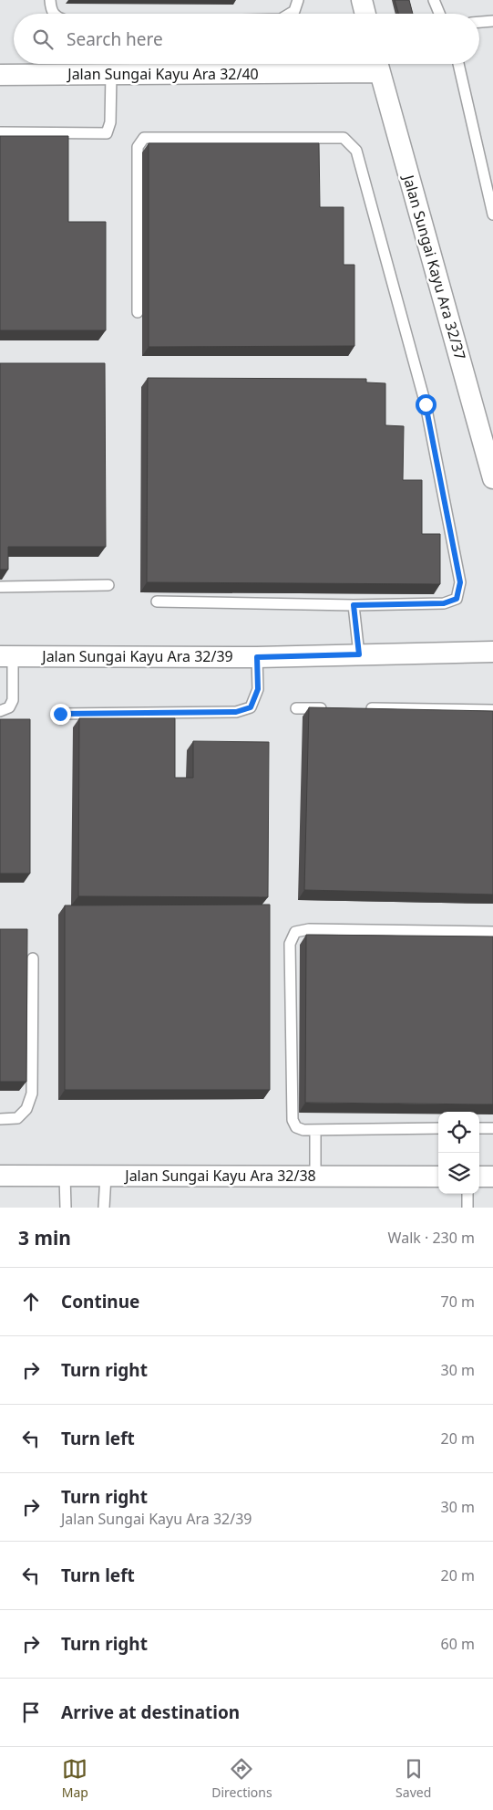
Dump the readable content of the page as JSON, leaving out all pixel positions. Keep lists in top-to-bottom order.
{
  "streets": {
    "street": [
      "Jalan Sungai Kayu Ara 32/40",
      "Jalan Sungai Kayu Ara 32/37",
      "Jalan Sungai Kayu Ara 32/39",
      "Jalan Sungai Kayu Ara 32/38"
    ]
  },
  "crossings": [
    ["Jalan Sungai Kayu Ara 32/40", "Jalan Sungai Kayu Ara 32/37"]
  ],
  "page": {
    "search": "Search here",
    "heading": ["3 min", "Walk · 230 m"],
    "list": [
      ["Continue", "70 m"],
      ["Turn right", "30 m"],
      ["Turn left", "20 m"],
      ["Turn right", "Jalan Sungai Kayu Ara 32/39", "30 m"],
      ["Turn left", "20 m"],
      ["Turn right", "60 m"],
      "Arrive at destination"
    ],
    "nav": ["Map", "Directions", "Saved"]
  }
}
